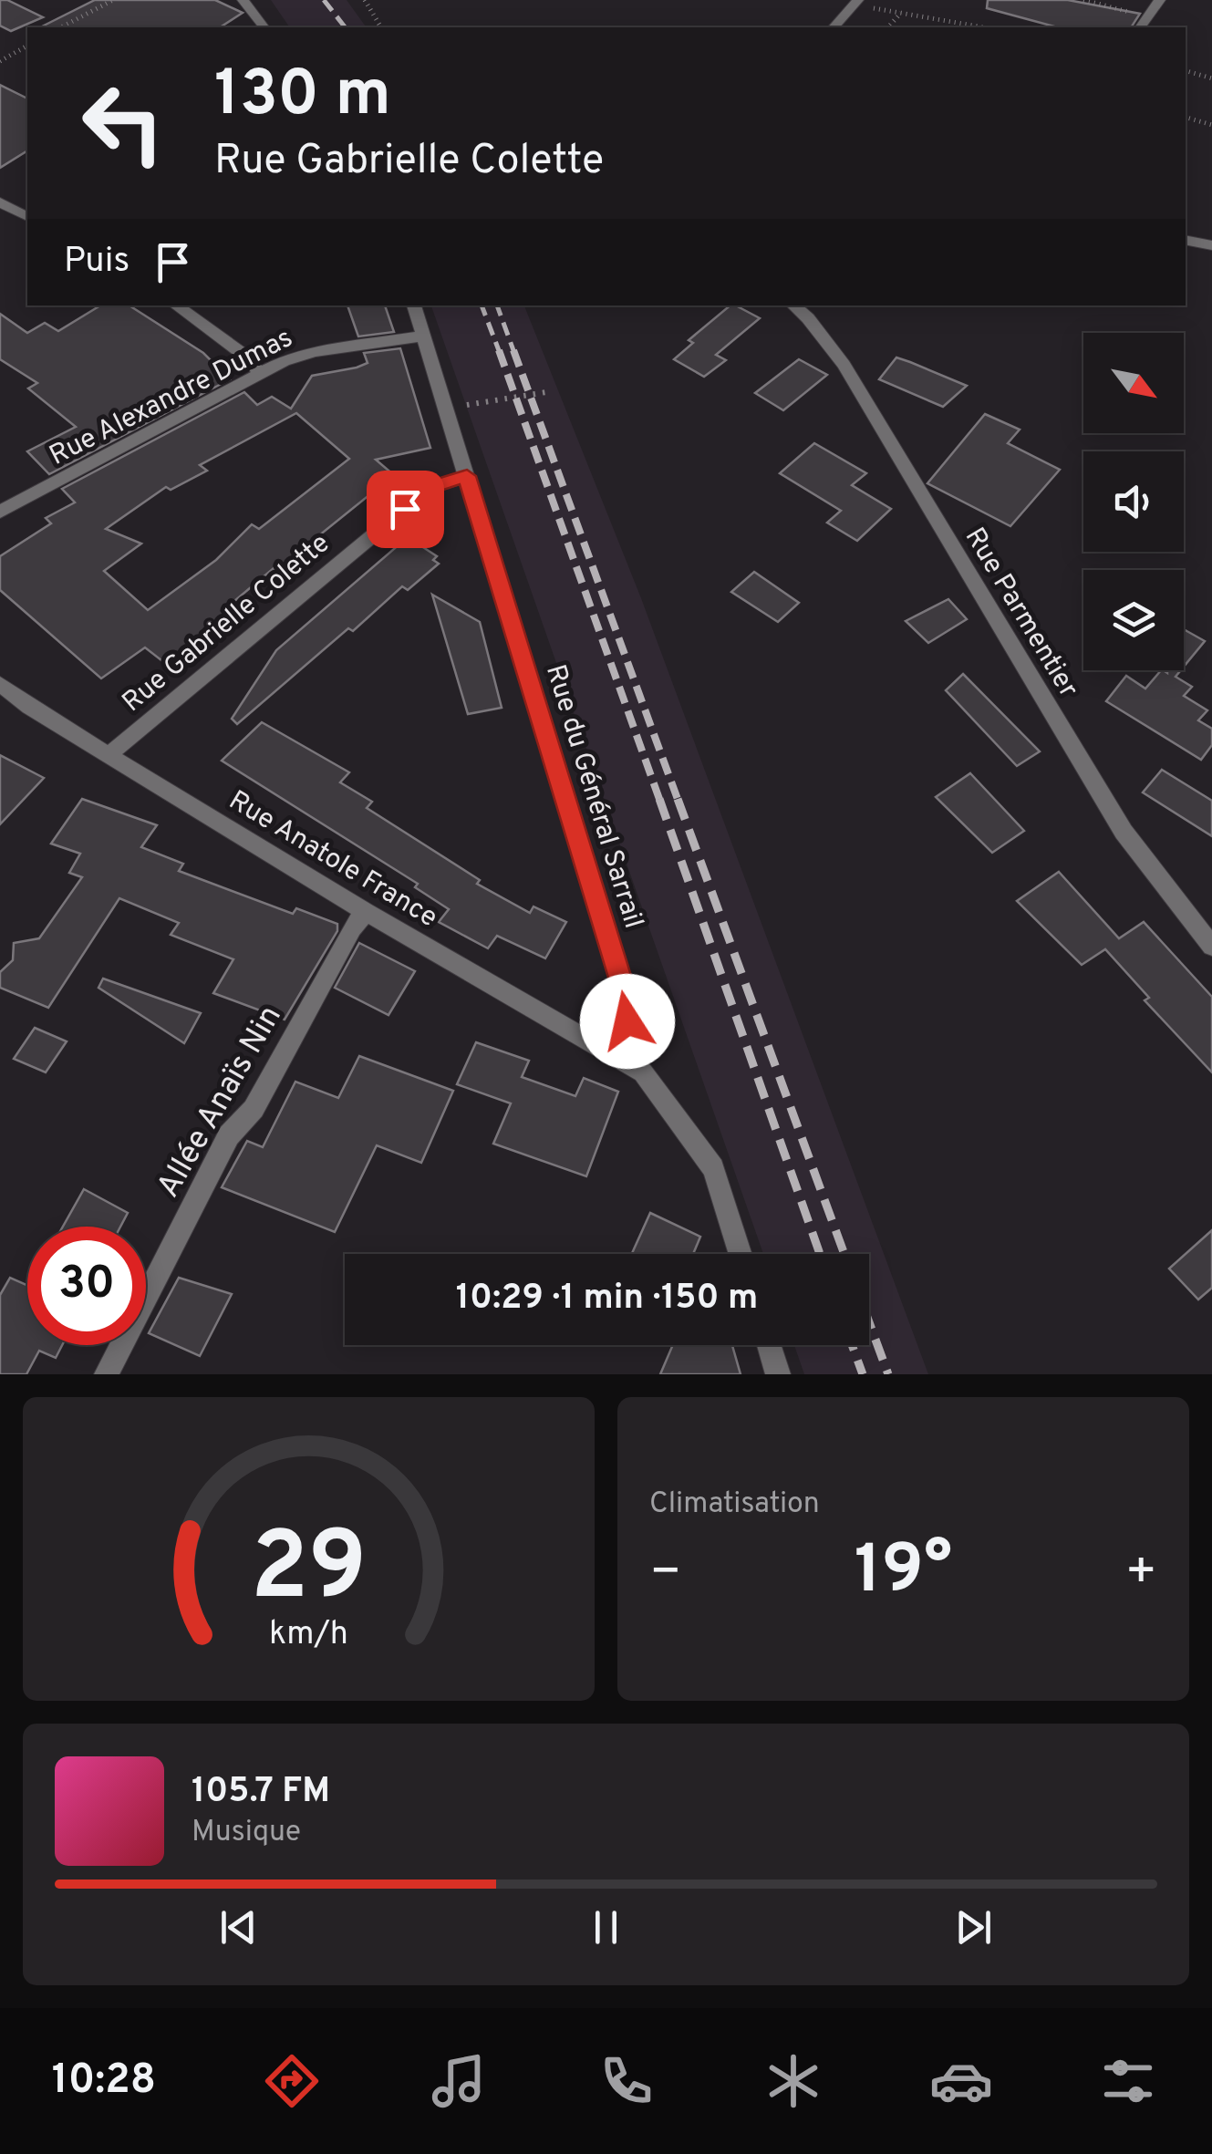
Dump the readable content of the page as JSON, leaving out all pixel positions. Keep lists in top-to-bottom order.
{
  "streets": {
    "street": [
      "Rue Alexandre Dumas",
      "Rue Parmentier",
      "Rue Gabrielle Colette",
      "Rue du Général Sarrail",
      "Rue Anatole France",
      "Allée Anaïs Nin"
    ]
  },
  "crossings": [
    ["Rue Alexandre Dumas", "Rue du Général Sarrail"],
    ["Rue Gabrielle Colette", "Rue du Général Sarrail"],
    ["Rue Gabrielle Colette", "Rue Anatole France"],
    ["Rue du Général Sarrail", "Rue Anatole France"],
    ["Rue Anatole France", "Allée Anaïs Nin"]
  ],
  "north": "bottom right",
  "page": {
    "turn": ["130 m", "Rue Gabrielle Colette"],
    "then": "Puis",
    "limit": "30",
    "trip": "10:29 · 1 min · 150 m",
    "tile": "Climatisation",
    "heat": ["−", "19°", "+"],
    "song": ["105.7 FM", "Musique"],
    "tabs": "10:28",
    "gauge": ["29", "km/h"]
  }
}
